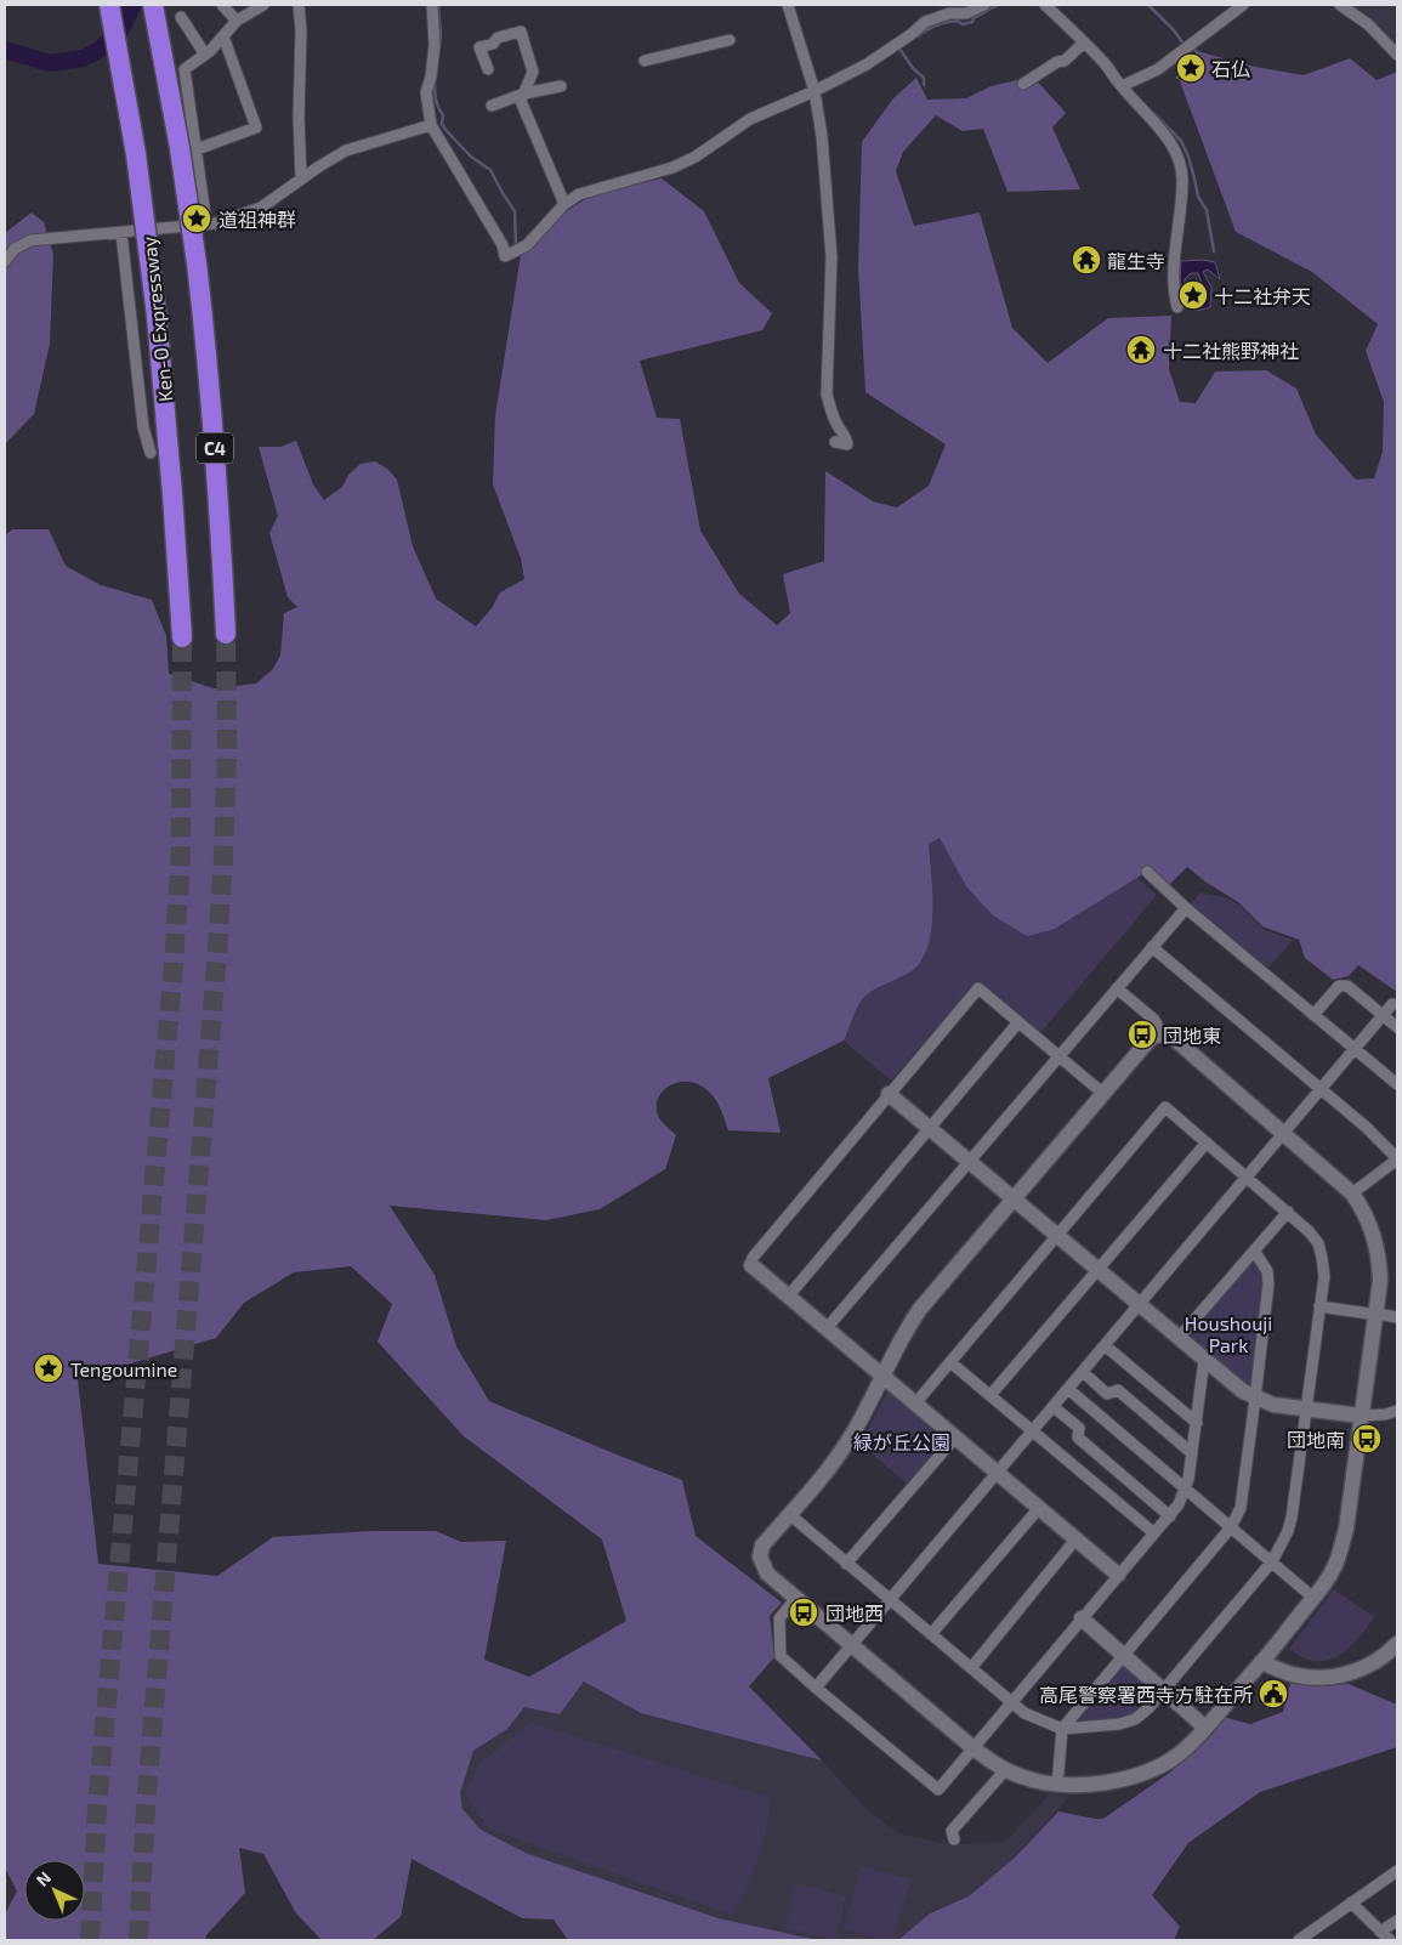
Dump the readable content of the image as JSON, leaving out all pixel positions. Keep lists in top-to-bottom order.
{
  "streets": {
    "highway": ["Ken-O Expressway", "C4"]
  },
  "parks": ["Houshouji Park", "緑が丘公園"],
  "places": {
    "place": [
      "石仏",
      "道祖神群",
      "十二社弁天",
      "Tengoumine"
    ],
    "temple": ["龍生寺", "十二社熊野神社"],
    "bus stop": ["団地東", "団地南", "団地西"],
    "public building": ["高尾警察署西寺方駐在所"]
  },
  "north": "top left"
}
